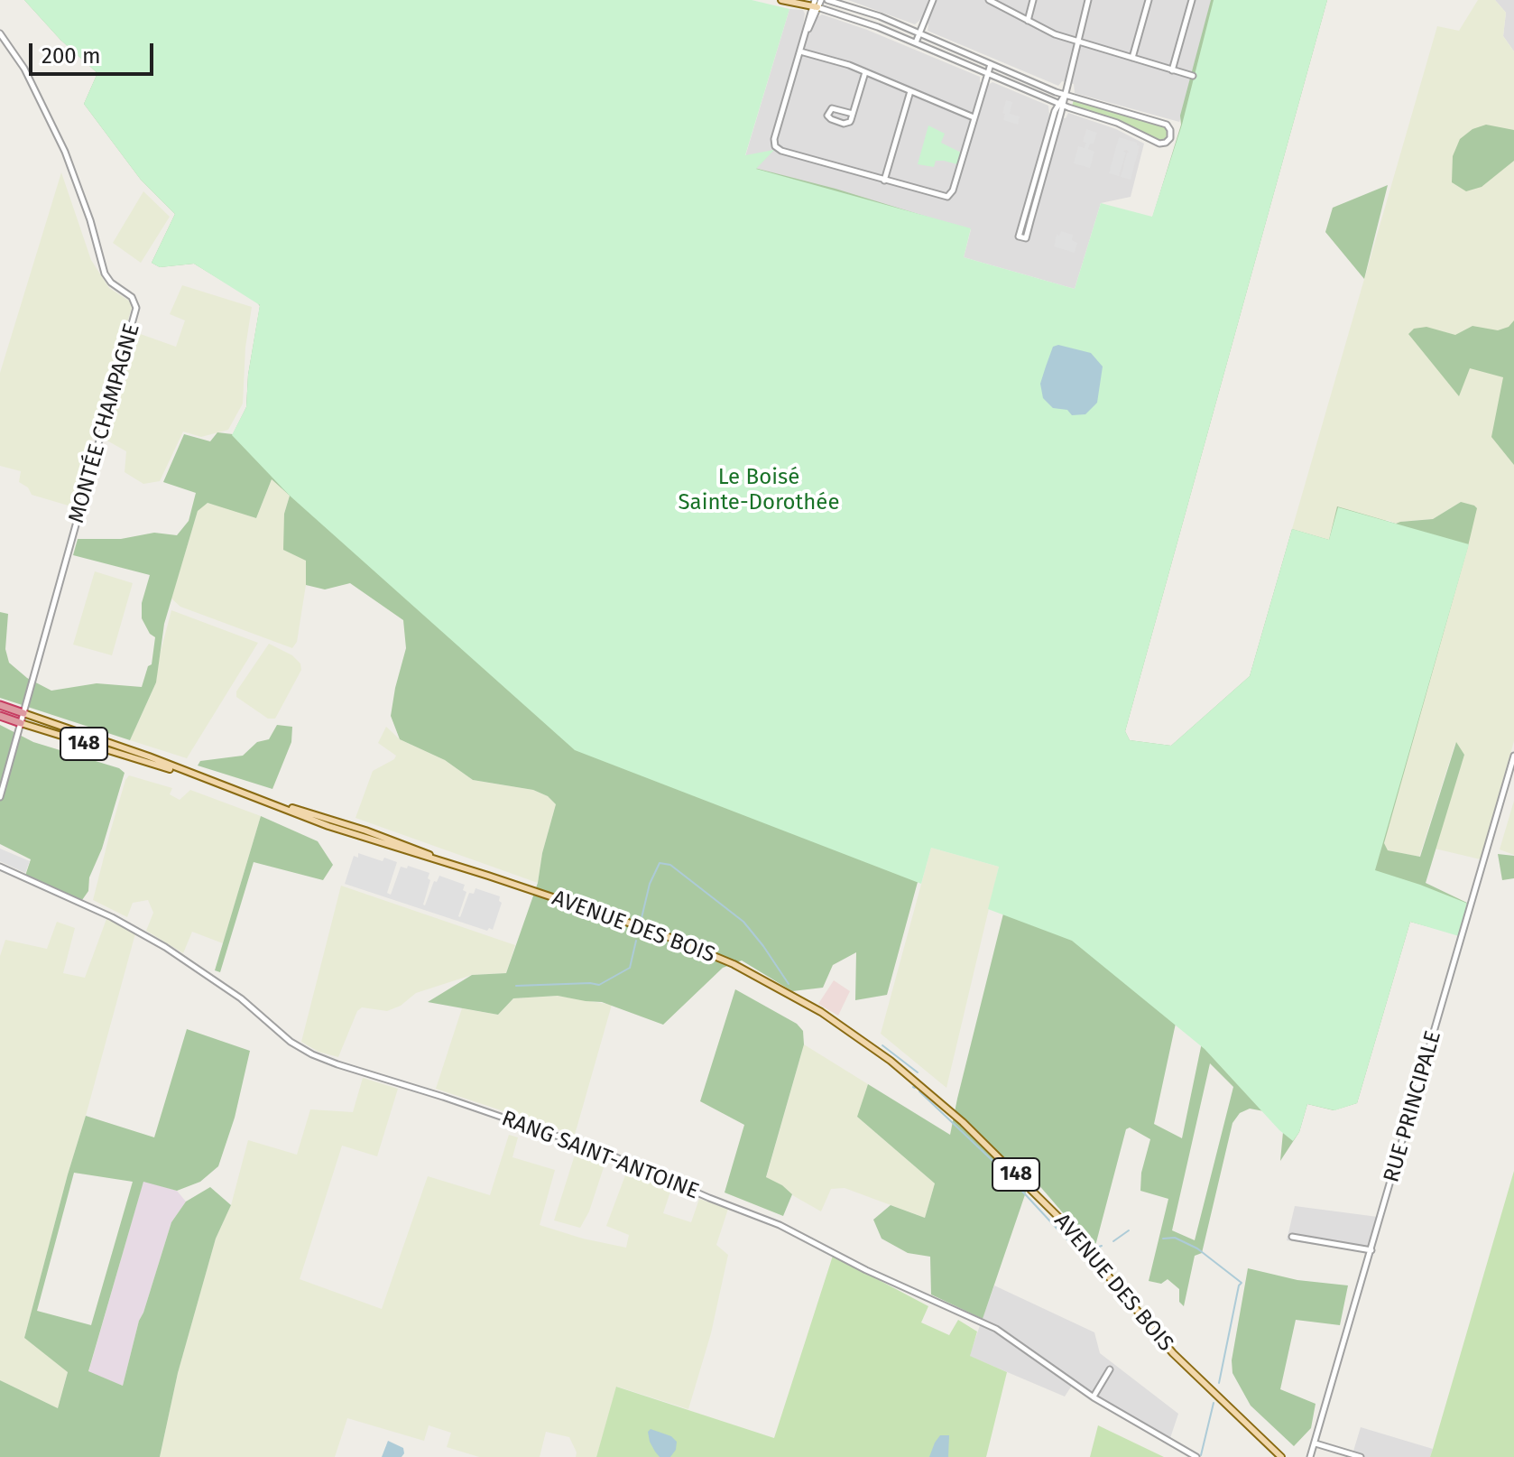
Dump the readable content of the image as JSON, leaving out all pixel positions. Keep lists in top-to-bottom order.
{
  "streets": {
    "main road": ["148", "AVENUE DES BOIS"],
    "street": ["MONTÉE CHAMPAGNE", "RUE PRINCIPALE", "RANG SAINT-ANTOINE"]
  },
  "crossings": [
    ["MONTÉE CHAMPAGNE", "AVENUE DES BOIS"]
  ],
  "parks": ["Le Boisé Sainte-Dorothée"],
  "scale_bar": "200 m"
}
